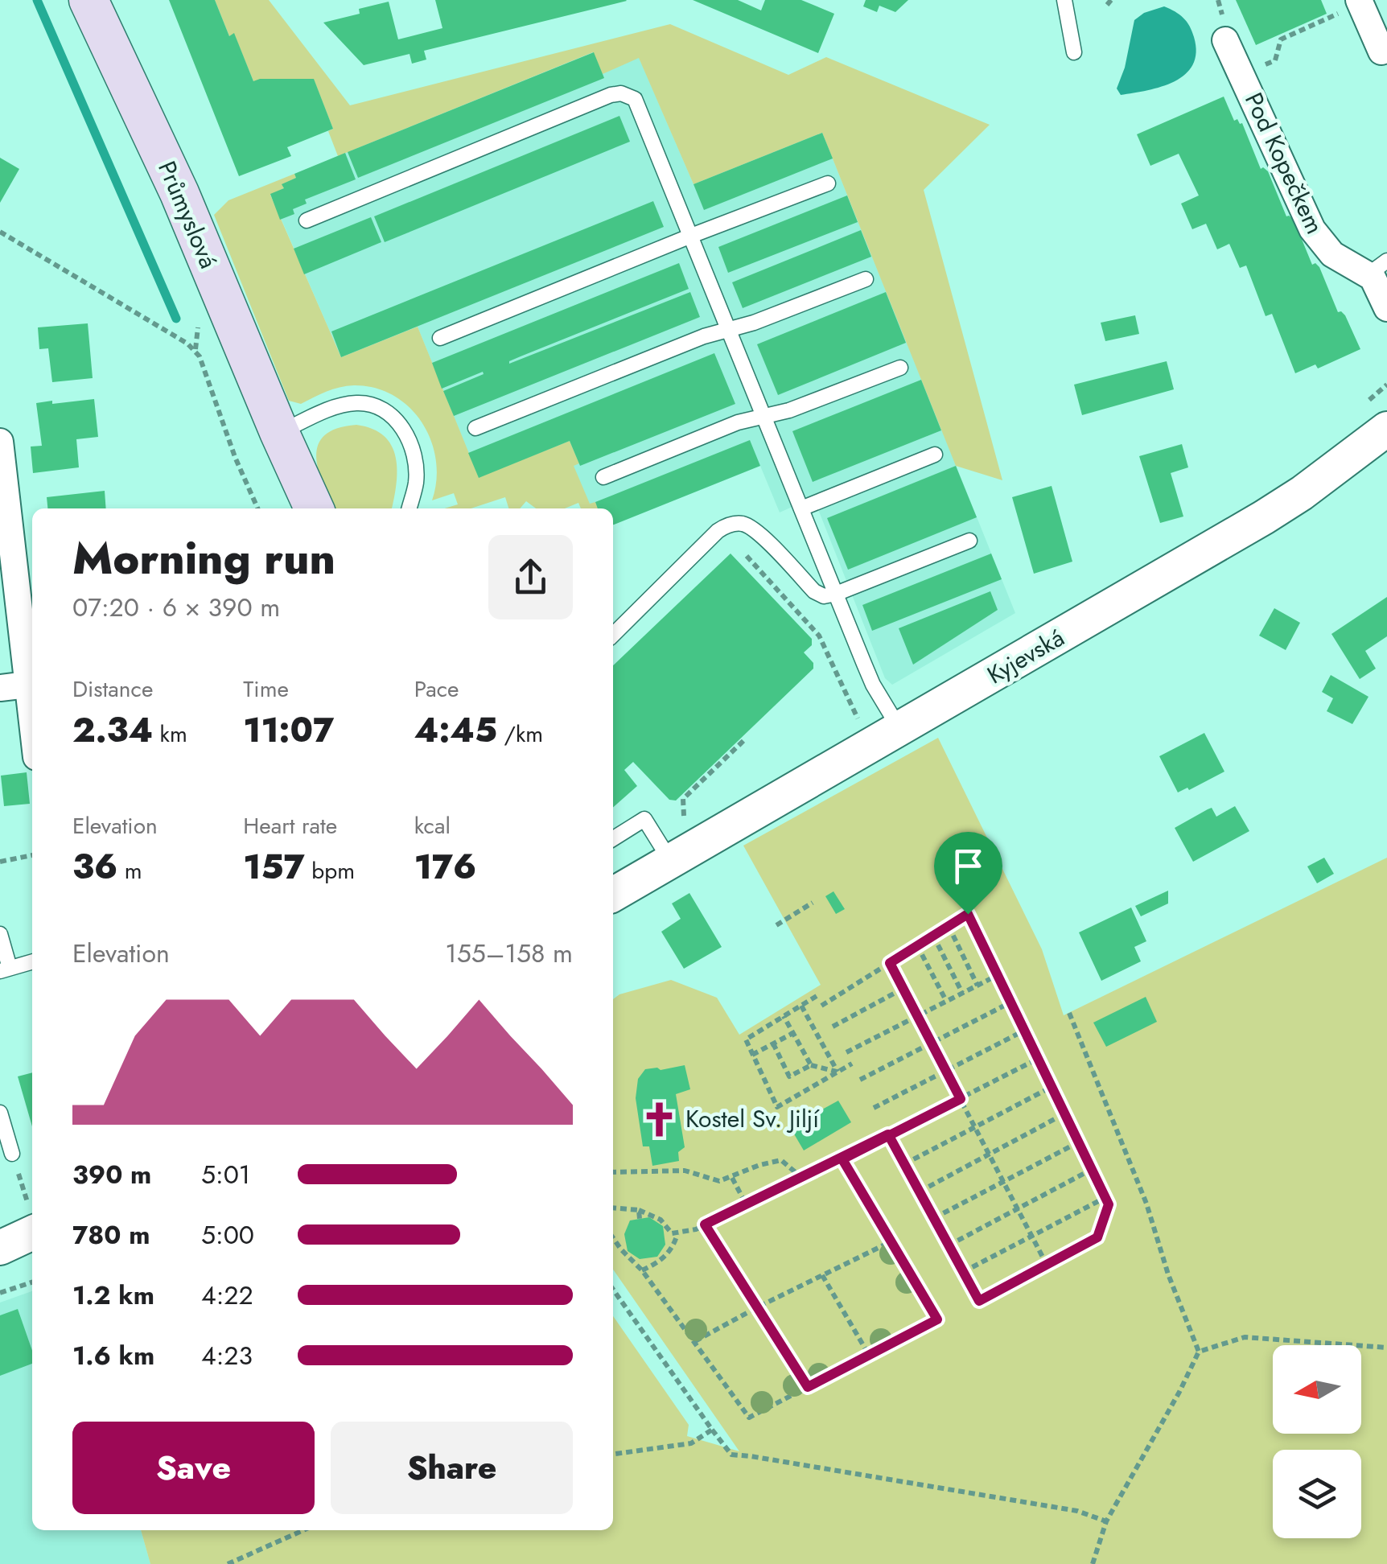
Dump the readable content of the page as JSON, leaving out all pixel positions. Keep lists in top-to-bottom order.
{
  "streets": {
    "main road": ["Průmyslová"],
    "street": ["Pod Kopečkem", "Kyjevská"]
  },
  "places": {
    "church": ["Kostel Sv. Jiljí"]
  },
  "north": "left",
  "page": {
    "heading": ["Morning run", "07:20 · 6 × 390 m"],
    "stats": [
      ["Distance", "2.34 km"],
      ["Time", "11:07"],
      ["Pace", "4:45 /km"],
      ["Elevation", "36 m"],
      ["Heart rate", "157 bpm"],
      ["kcal", "176"]
    ],
    "chart": ["Elevation", "155–158 m"],
    "list": [
      {
        "name": "390 m",
        "note": "5:01"
      },
      {
        "name": "780 m",
        "note": "5:00"
      },
      {
        "name": "1.2 km",
        "note": "4:22"
      },
      {
        "name": "1.6 km",
        "note": "4:23"
      }
    ],
    "buttons": ["Save", "Share"]
  }
}
